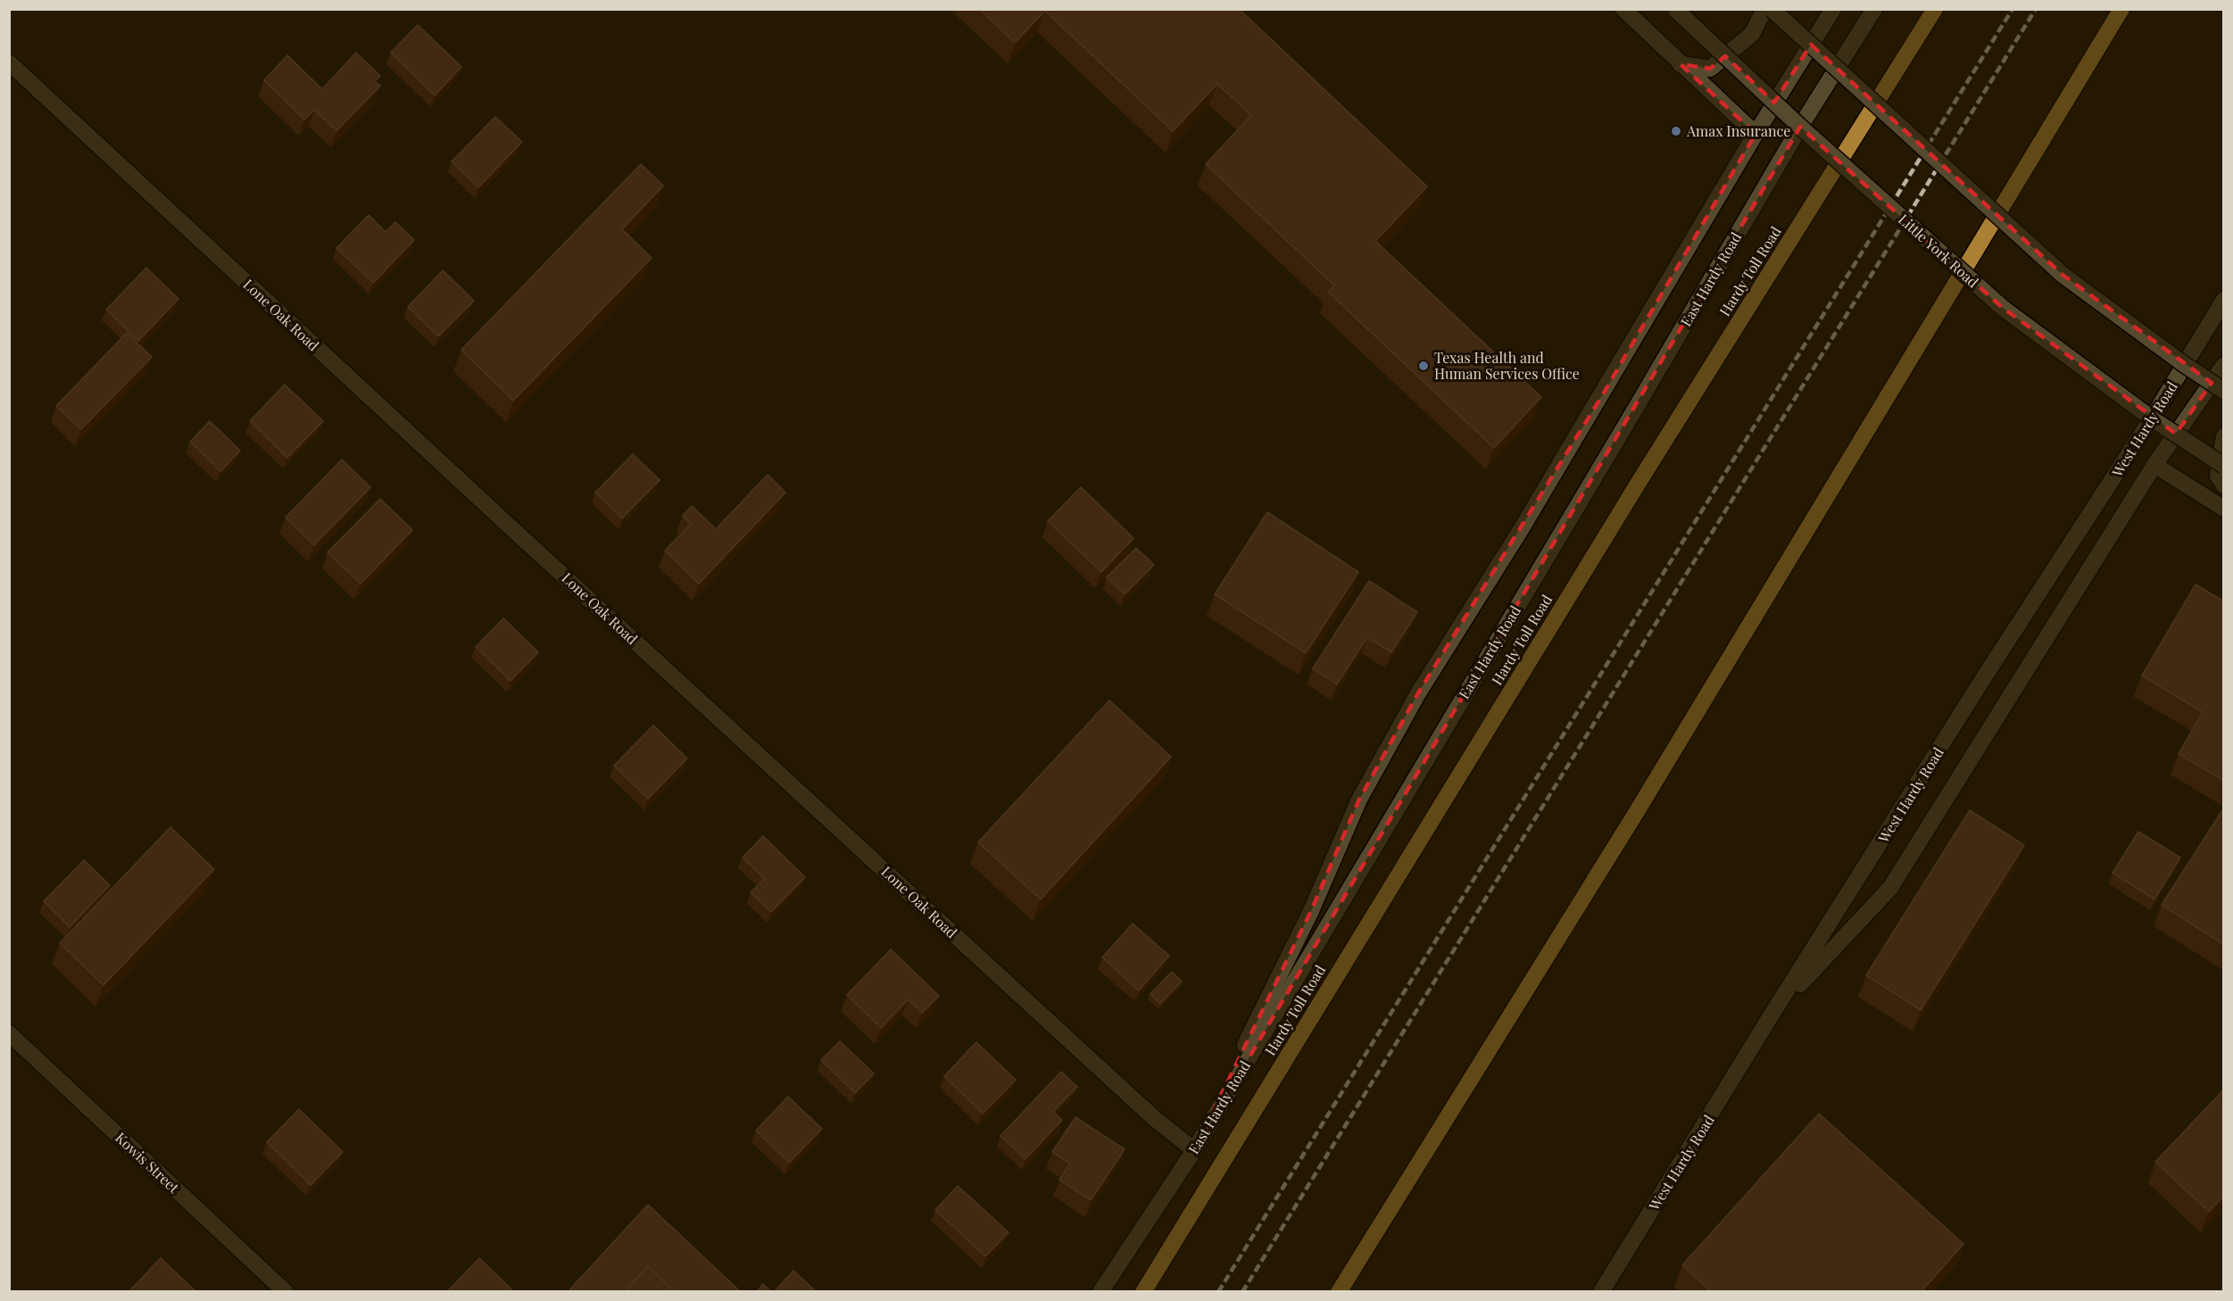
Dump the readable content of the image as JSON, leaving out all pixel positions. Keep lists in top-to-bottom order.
{
  "streets": {
    "highway": ["Hardy Toll Road"],
    "main road": [
      "Little York Road",
      "East Hardy Road",
      "Lone Oak Road",
      "West Hardy Road",
      "Kowis Street"
    ]
  },
  "crossings": [
    ["Little York Road", "East Hardy Road"],
    ["Little York Road", "West Hardy Road"],
    ["East Hardy Road", "Lone Oak Road"]
  ],
  "places": ["Amax Insurance", "Texas Health and Human Services Office"]
}
